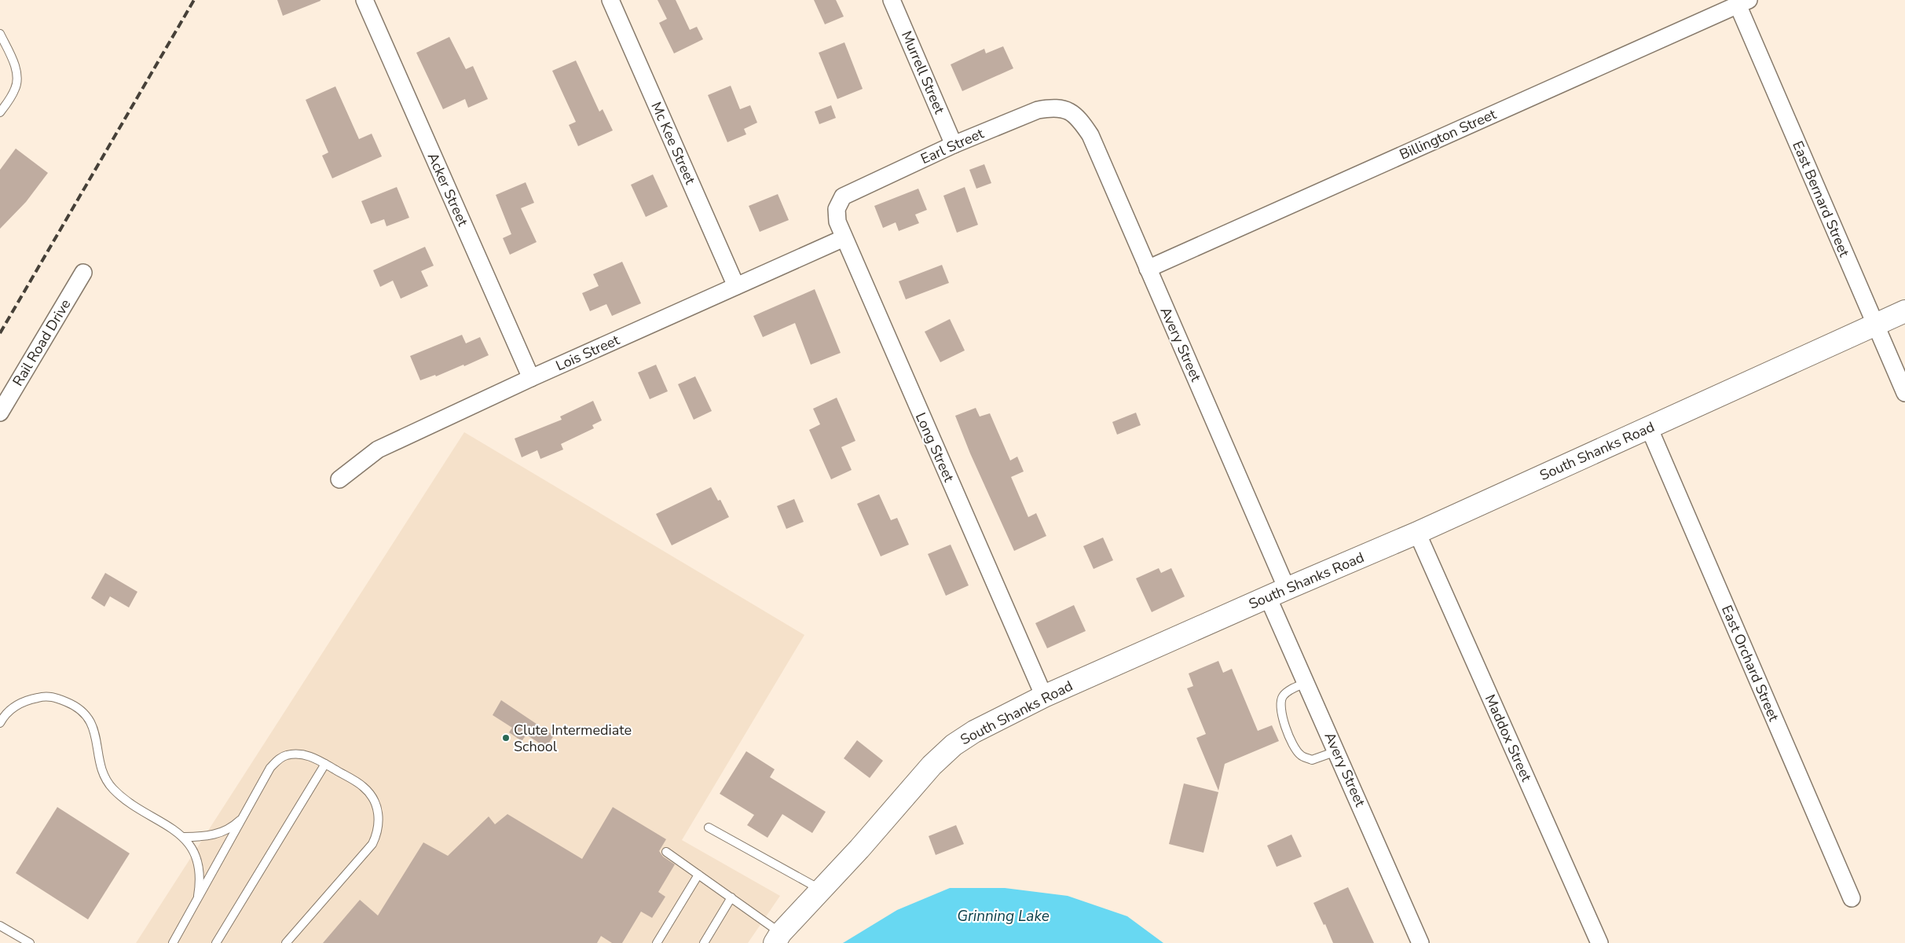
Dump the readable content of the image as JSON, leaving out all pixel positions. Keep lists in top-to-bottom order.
{
  "streets": {
    "street": [
      "Murrell Street",
      "Billington Street",
      "Mc Kee Street",
      "Earl Street",
      "Acker Street",
      "East Bernard Street",
      "Rail Road Drive",
      "Avery Street",
      "Lois Street",
      "Long Street",
      "South Shanks Road",
      "East Orchard Street",
      "Maddox Street"
    ]
  },
  "crossings": [
    ["Murrell Street", "Earl Street"],
    ["Billington Street", "East Bernard Street"],
    ["Billington Street", "Avery Street"],
    ["Mc Kee Street", "Lois Street"],
    ["Earl Street", "Avery Street"],
    ["Earl Street", "Long Street"],
    ["Acker Street", "Lois Street"],
    ["East Bernard Street", "South Shanks Road"],
    ["Avery Street", "South Shanks Road"],
    ["Lois Street", "Long Street"],
    ["Long Street", "South Shanks Road"],
    ["South Shanks Road", "East Orchard Street"],
    ["South Shanks Road", "Maddox Street"]
  ],
  "water": ["Grinning Lake"],
  "places": ["Clute Intermediate School"]
}
